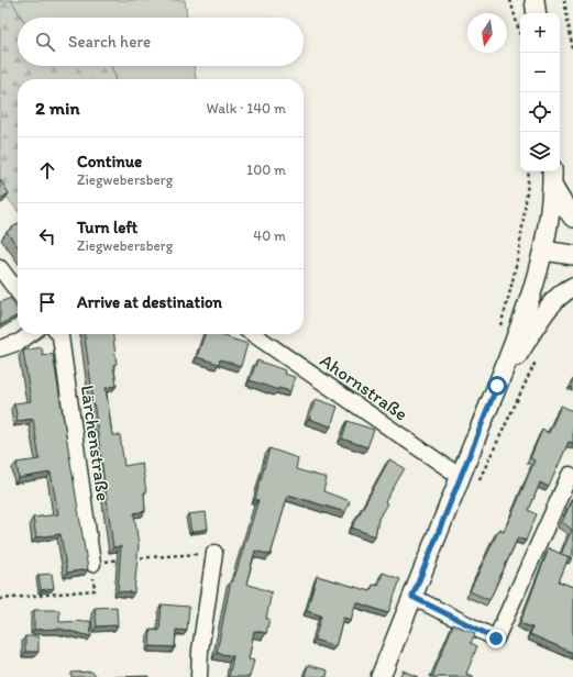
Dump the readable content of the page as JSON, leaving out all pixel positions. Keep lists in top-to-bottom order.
{
  "streets": {
    "street": ["Ahornstraße", "Lärchenstraße"]
  },
  "north": "bottom",
  "page": {
    "map_buttons": ["+", "−"],
    "search": "Search here",
    "heading": ["2 min", "Walk · 140 m"],
    "list": [
      ["Continue", "Ziegwebersberg", "100 m"],
      ["Turn left", "Ziegwebersberg", "40 m"],
      "Arrive at destination"
    ]
  }
}
